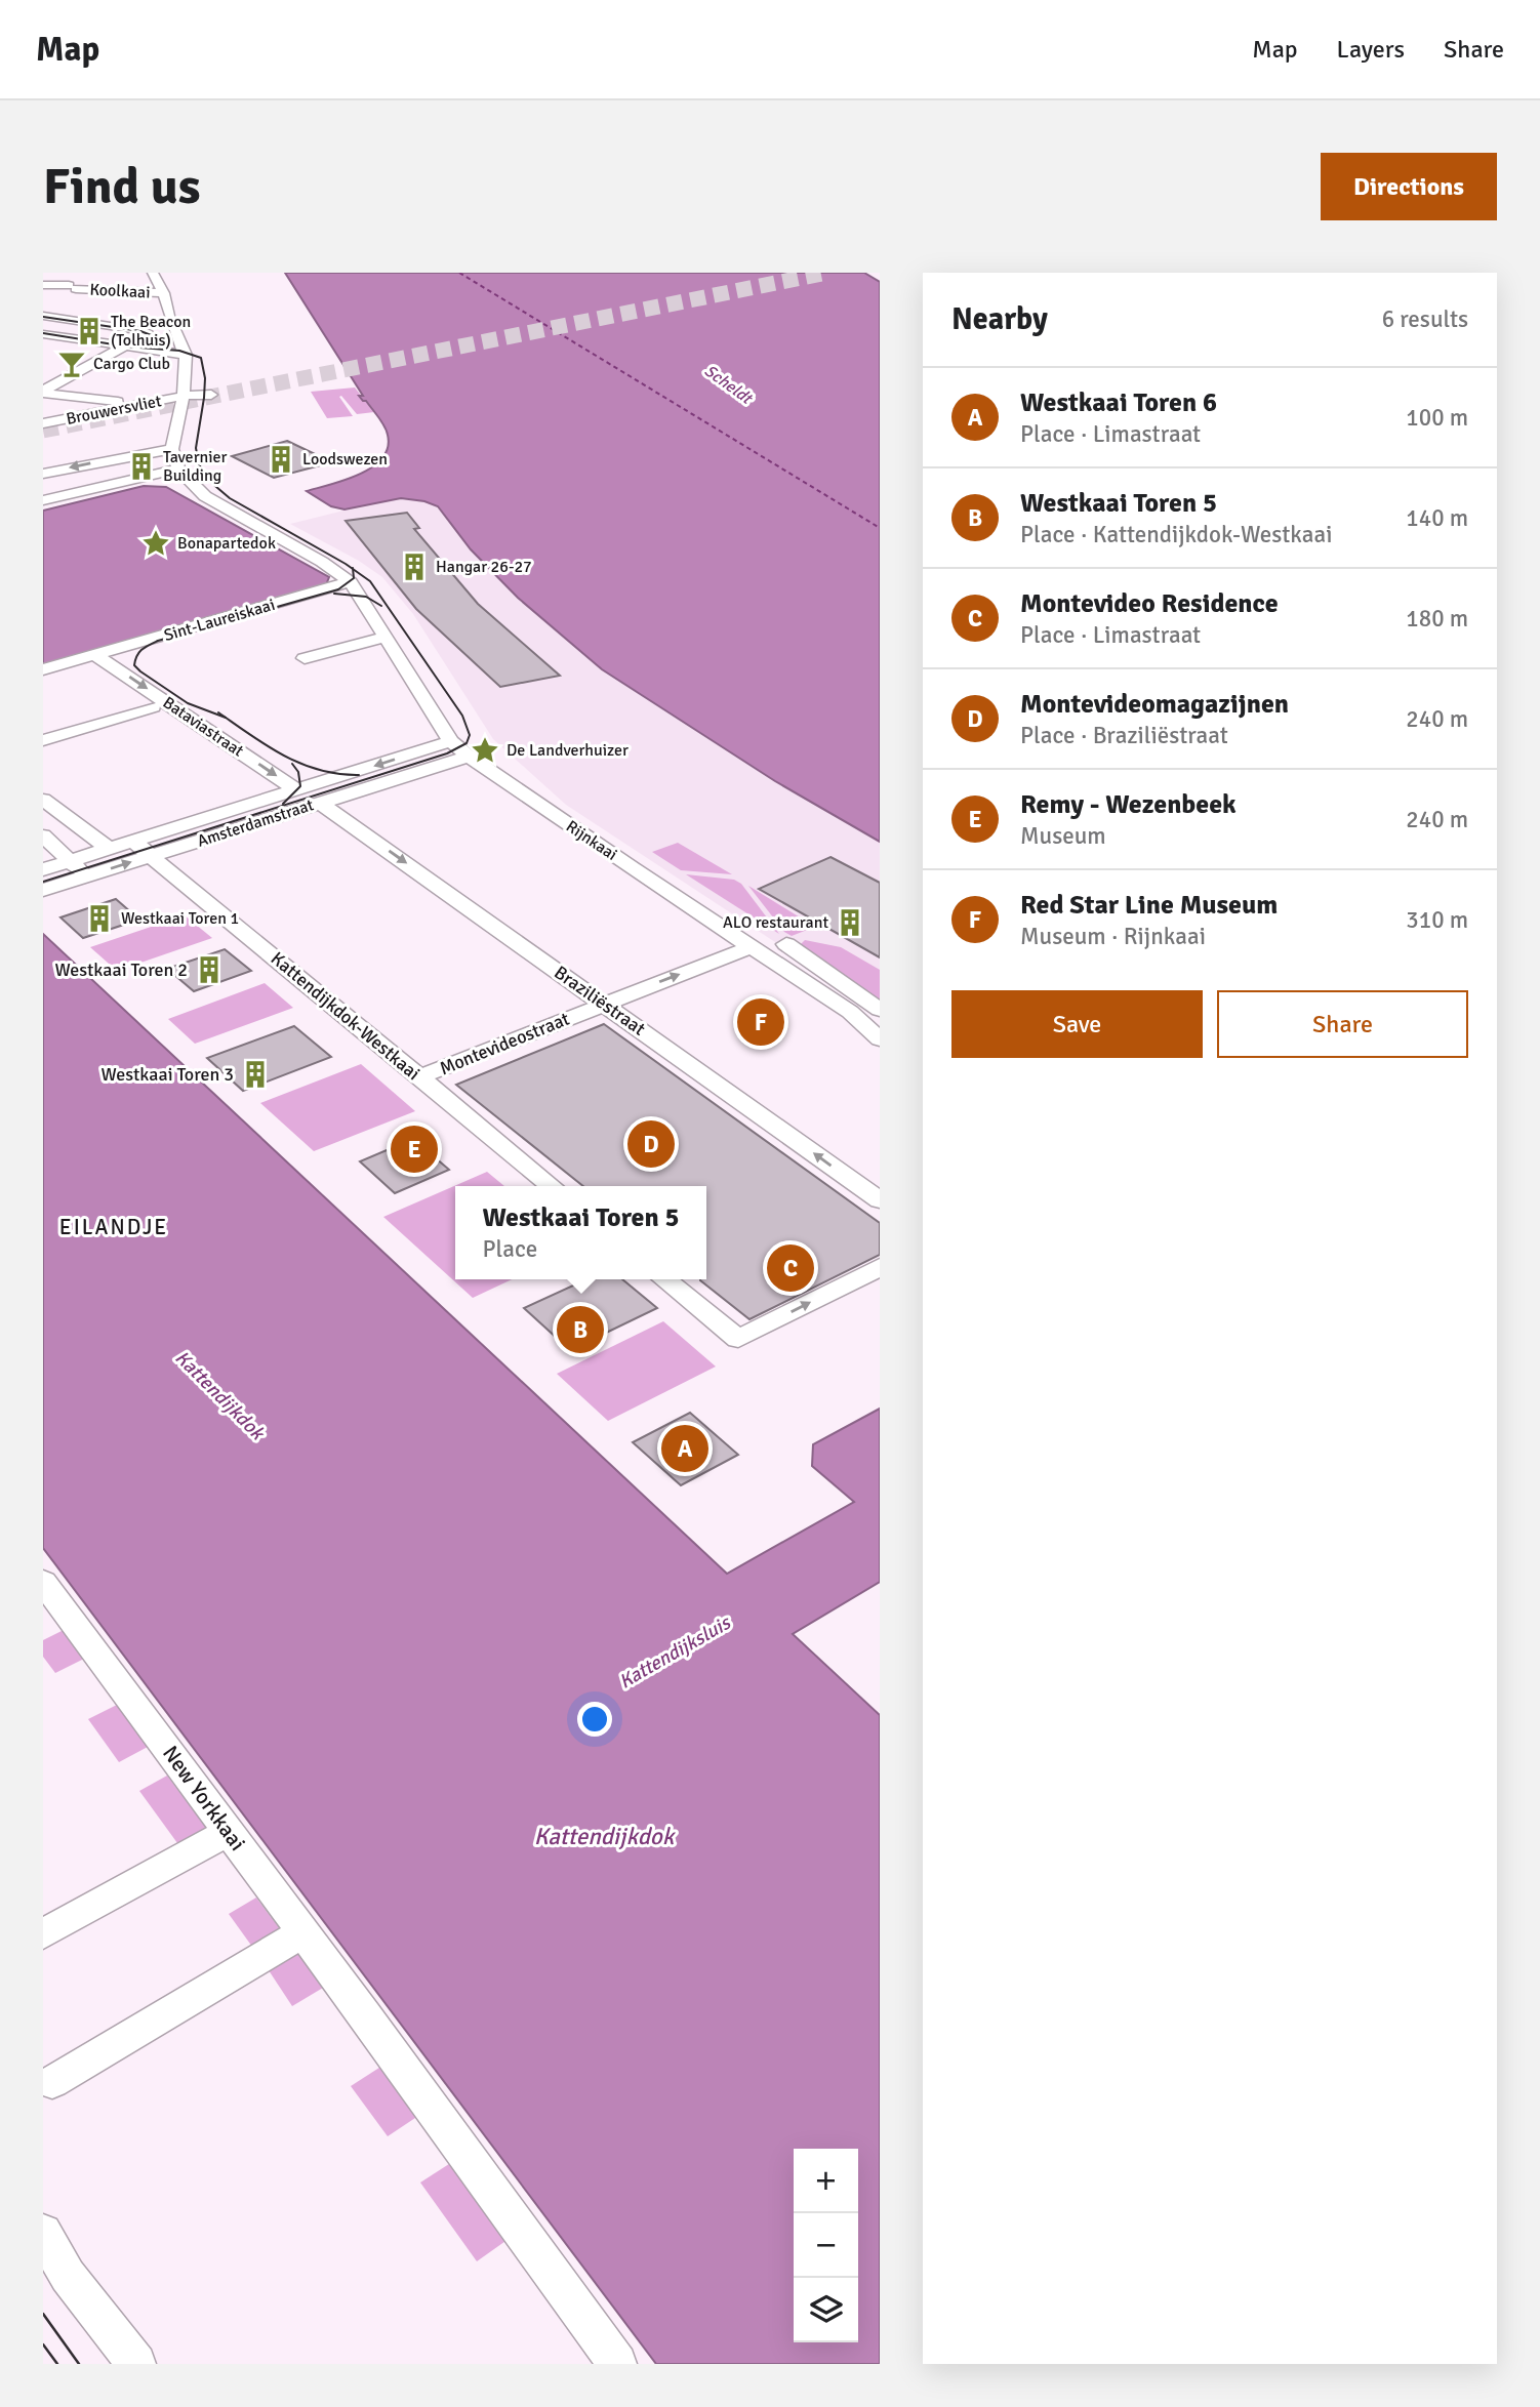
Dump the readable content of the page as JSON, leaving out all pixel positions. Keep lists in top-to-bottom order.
{
  "streets": {
    "street": [
      "Koolkaai",
      "Brouwersvliet",
      "Sint-Laureiskaai",
      "Bataviastraat",
      "Amsterdamstraat",
      "Rijnkaai",
      "Braziliëstraat",
      "Kattendijkdok-Westkaai",
      "Montevideostraat",
      "New Yorkkaai"
    ]
  },
  "crossings": [
    ["Sint-Laureiskaai", "Bataviastraat"],
    ["Sint-Laureiskaai", "Rijnkaai"],
    ["Bataviastraat", "Amsterdamstraat"],
    ["Amsterdamstraat", "Rijnkaai"],
    ["Amsterdamstraat", "Braziliëstraat"],
    ["Amsterdamstraat", "Kattendijkdok-Westkaai"],
    ["Rijnkaai", "Montevideostraat"],
    ["Braziliëstraat", "Montevideostraat"],
    ["Kattendijkdok-Westkaai", "Montevideostraat"]
  ],
  "one_way": ["Montevideostraat"],
  "districts": ["EILANDJE"],
  "water": ["Scheldt", "Kattendijkdok", "Kattendijksluis"],
  "places": {
    "building": [
      "The Beacon (Tolhuis)",
      "Loodswezen",
      "Tavernier Building",
      "Hangar 26-27",
      "Westkaai Toren 1",
      "ALO restaurant",
      "Westkaai Toren 2",
      "Westkaai Toren 3"
    ],
    "bar": ["Cargo Club"],
    "place": ["Bonapartedok", "De Landverhuizer"]
  },
  "page": {
    "header": "Map",
    "nav": ["Map", "Layers", "Share"],
    "buttons": [
      "Directions",
      ["Save", "Share"]
    ],
    "title": "Find us",
    "heading": ["Nearby", "6 results"],
    "list": [
      {
        "mark": "A",
        "name": "Westkaai Toren 6",
        "note": "Place · Limastraat",
        "value": "100 m"
      },
      {
        "mark": "B",
        "name": "Westkaai Toren 5",
        "note": "Place · Kattendijkdok-Westkaai",
        "value": "140 m"
      },
      {
        "mark": "C",
        "name": "Montevideo Residence",
        "note": "Place · Limastraat",
        "value": "180 m"
      },
      {
        "mark": "D",
        "name": "Montevideomagazijnen",
        "note": "Place · Braziliëstraat",
        "value": "240 m"
      },
      {
        "mark": "E",
        "name": "Remy - Wezenbeek",
        "note": "Museum",
        "value": "240 m"
      },
      {
        "mark": "F",
        "name": "Red Star Line Museum",
        "note": "Museum · Rijnkaai",
        "value": "310 m"
      }
    ],
    "pins": [
      "F",
      "D",
      "E",
      "C",
      "B",
      "A"
    ],
    "popup": ["Westkaai Toren 5", "Place"],
    "map_buttons": ["+", "−"]
  }
}
